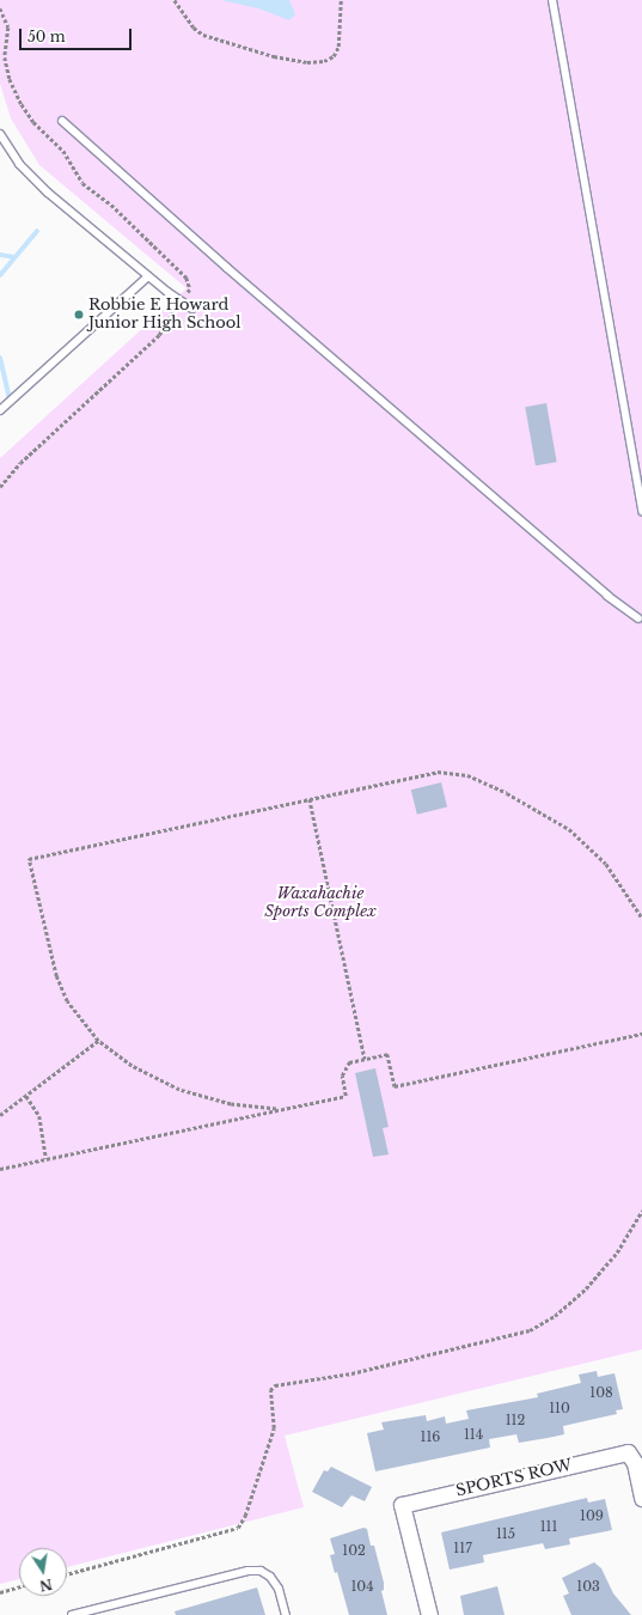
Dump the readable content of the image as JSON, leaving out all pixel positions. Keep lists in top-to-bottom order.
{
  "streets": {
    "street": ["SPORTS ROW"]
  },
  "parks": ["Waxahachie Sports Complex"],
  "places": ["Robbie E Howard Junior High School"],
  "house_numbers": [
    "108",
    "110",
    "112",
    "114",
    "116",
    "109",
    "111",
    "115",
    "117",
    "102",
    "104",
    "103"
  ],
  "scale_bar": "50 m",
  "north": "bottom"
}
